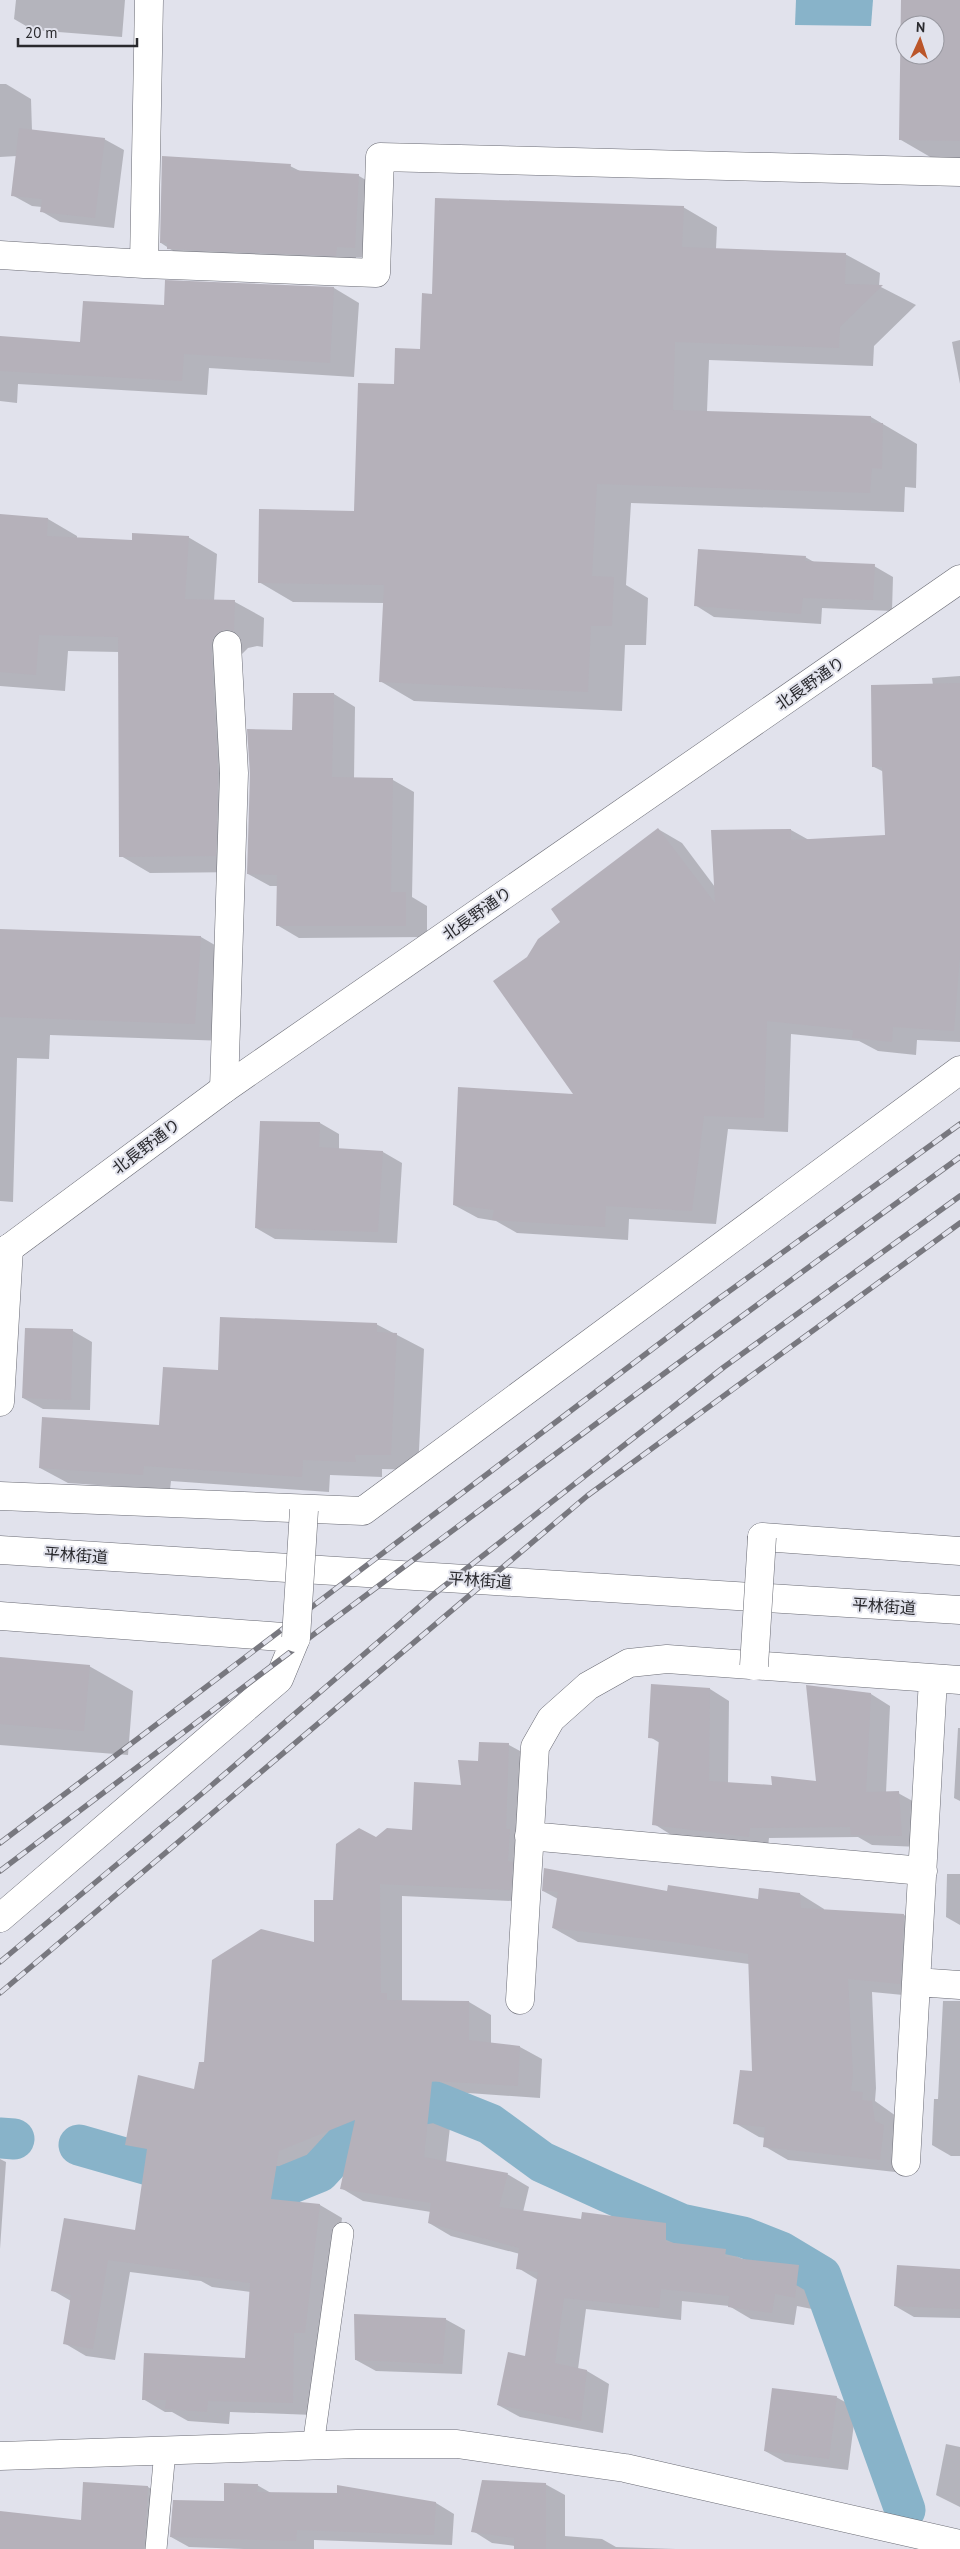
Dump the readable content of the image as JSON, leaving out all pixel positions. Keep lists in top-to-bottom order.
{
  "streets": {
    "main road": ["北長野通り", "平林街道"]
  },
  "scale_bar": "20 m",
  "north": "top"
}
